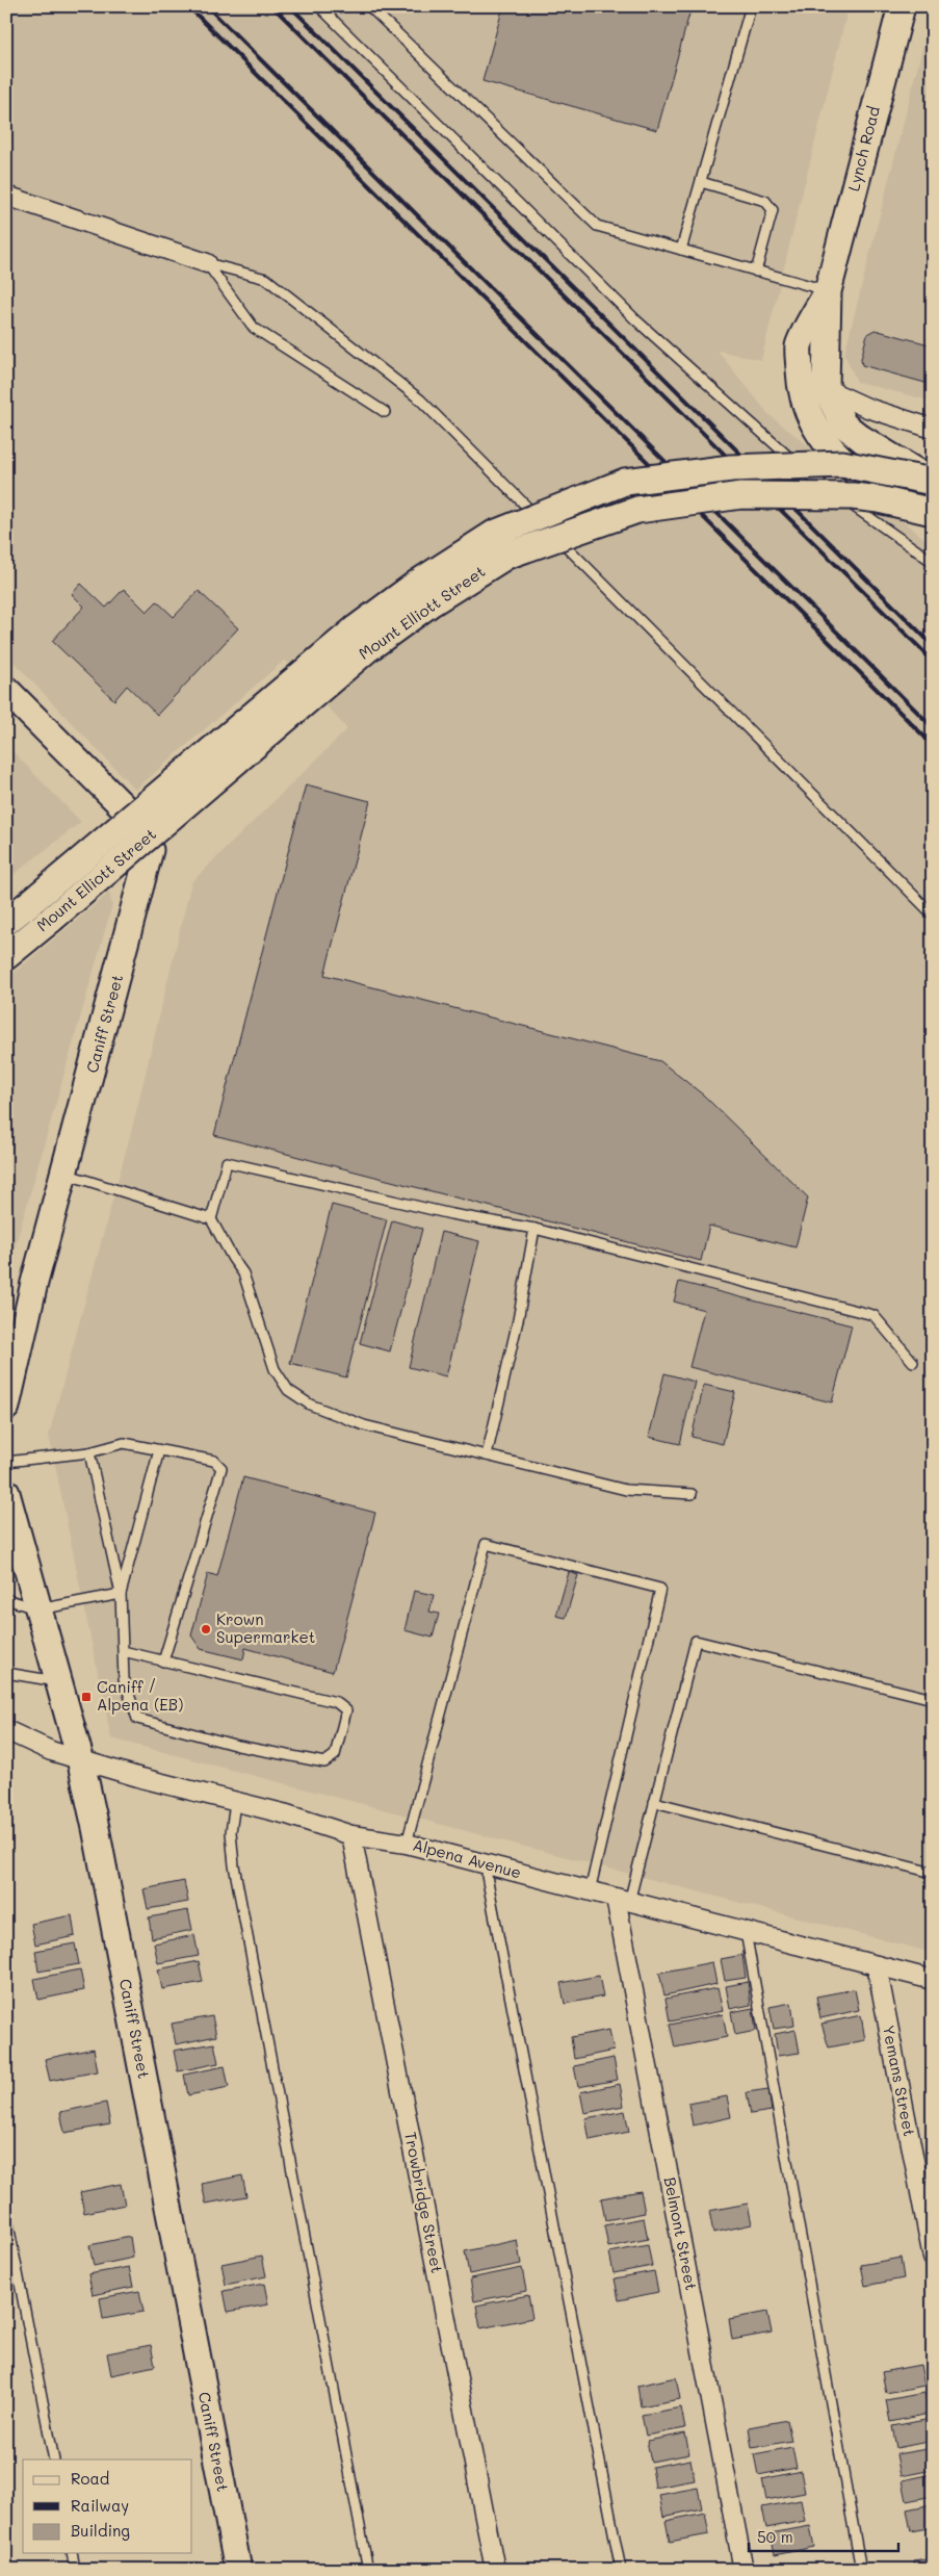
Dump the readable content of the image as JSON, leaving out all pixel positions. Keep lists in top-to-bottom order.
{
  "streets": {
    "street": [
      "Lynch Road",
      "Mount Elliott Street",
      "Caniff Street",
      "Alpena Avenue",
      "Yemans Street",
      "Trowbridge Street",
      "Belmont Street"
    ]
  },
  "crossings": [
    ["Caniff Street", "Alpena Avenue"],
    ["Alpena Avenue", "Yemans Street"],
    ["Alpena Avenue", "Trowbridge Street"],
    ["Alpena Avenue", "Belmont Street"]
  ],
  "places": {
    "other": ["Krown Supermarket"],
    "transit": ["Caniff / Alpena (EB)"]
  },
  "legend": ["Road", "Railway", "Building"],
  "scale_bar": "50 m"
}
